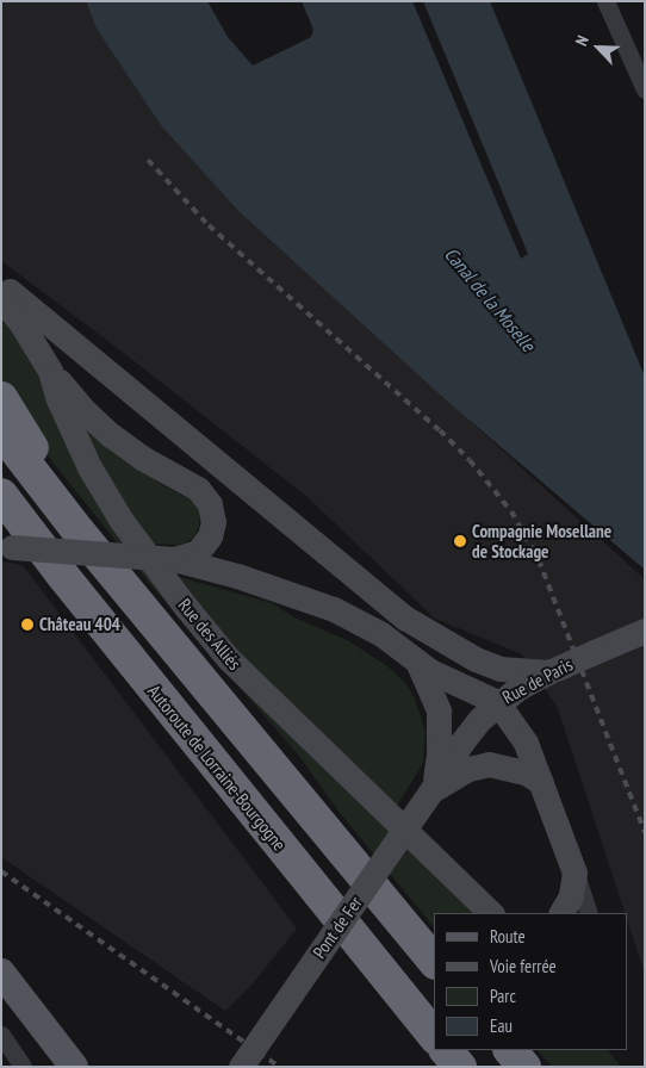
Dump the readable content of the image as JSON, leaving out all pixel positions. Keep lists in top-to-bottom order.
{
  "streets": {
    "highway": ["Autoroute de Lorraine-Bourgogne"],
    "main road": ["Rue des Alliés", "Rue de Paris", "Pont de Fer"]
  },
  "crossings": [
    ["Rue de Paris", "Pont de Fer"]
  ],
  "water": ["Canal de la Moselle"],
  "places": ["Compagnie Mosellane de Stockage", "Château 404"],
  "legend": [
    "Route",
    "Voie ferrée",
    "Parc",
    "Eau"
  ],
  "north": "top left"
}
